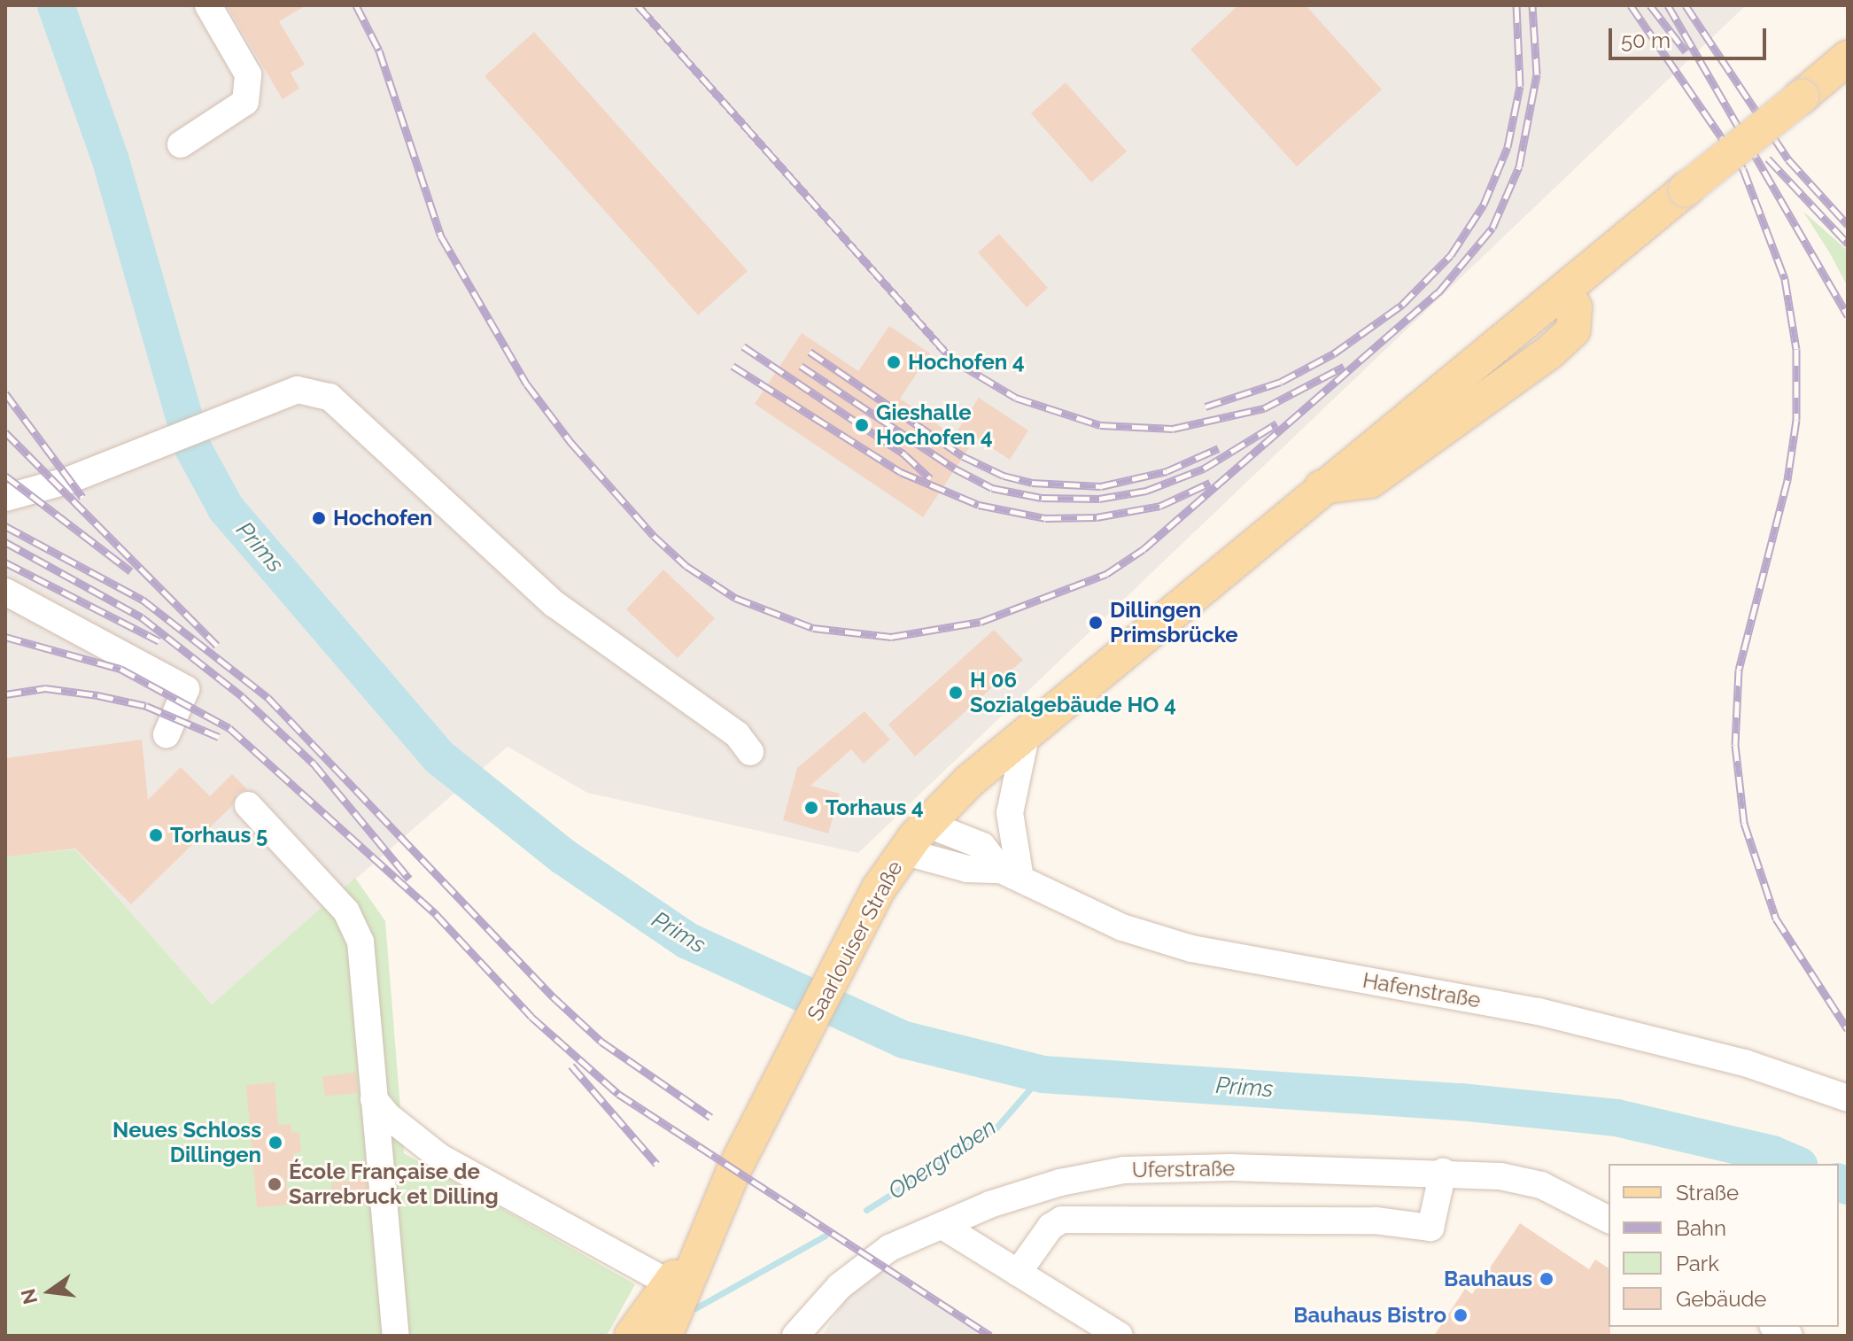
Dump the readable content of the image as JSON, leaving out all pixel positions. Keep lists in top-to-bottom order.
{
  "streets": {
    "main road": ["Saarlouiser Straße"],
    "street": ["Hafenstraße", "Uferstraße"]
  },
  "crossings": [
    ["Saarlouiser Straße", "Hafenstraße"]
  ],
  "water": ["Prims", "Obergraben"],
  "places": [
    "Hochofen 4",
    "Gieshalle Hochofen 4",
    "Hochofen",
    "Dillingen Primsbrücke",
    "H 06 Sozialgebäude HO 4",
    "Torhaus 4",
    "Torhaus 5",
    "Neues Schloss Dillingen",
    "École Française de Sarrebruck et Dilling",
    "Bauhaus",
    "Bauhaus Bistro"
  ],
  "legend": [
    "Straße",
    "Bahn",
    "Park",
    "Gebäude"
  ],
  "scale_bar": "50 m",
  "north": "left"
}
